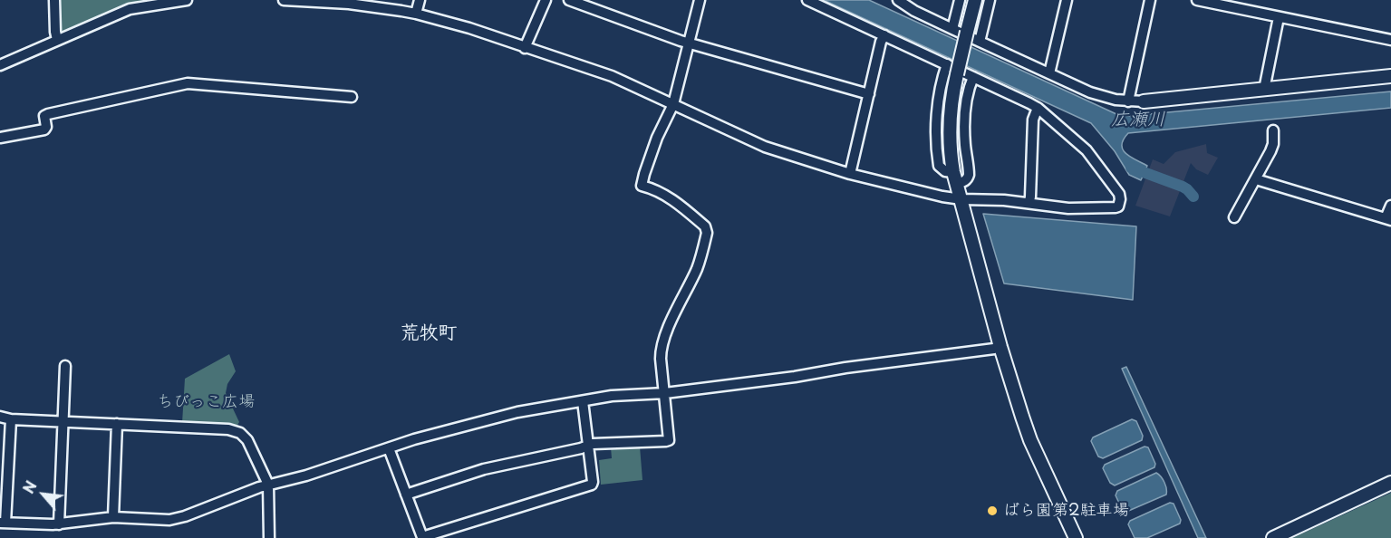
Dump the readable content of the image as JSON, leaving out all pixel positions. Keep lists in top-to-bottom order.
{
  "districts": ["荒牧町"],
  "water": ["広瀬川"],
  "parks": ["ちびっこ広場"],
  "places": ["ばら園第2駐車場"],
  "north": "top left"
}
